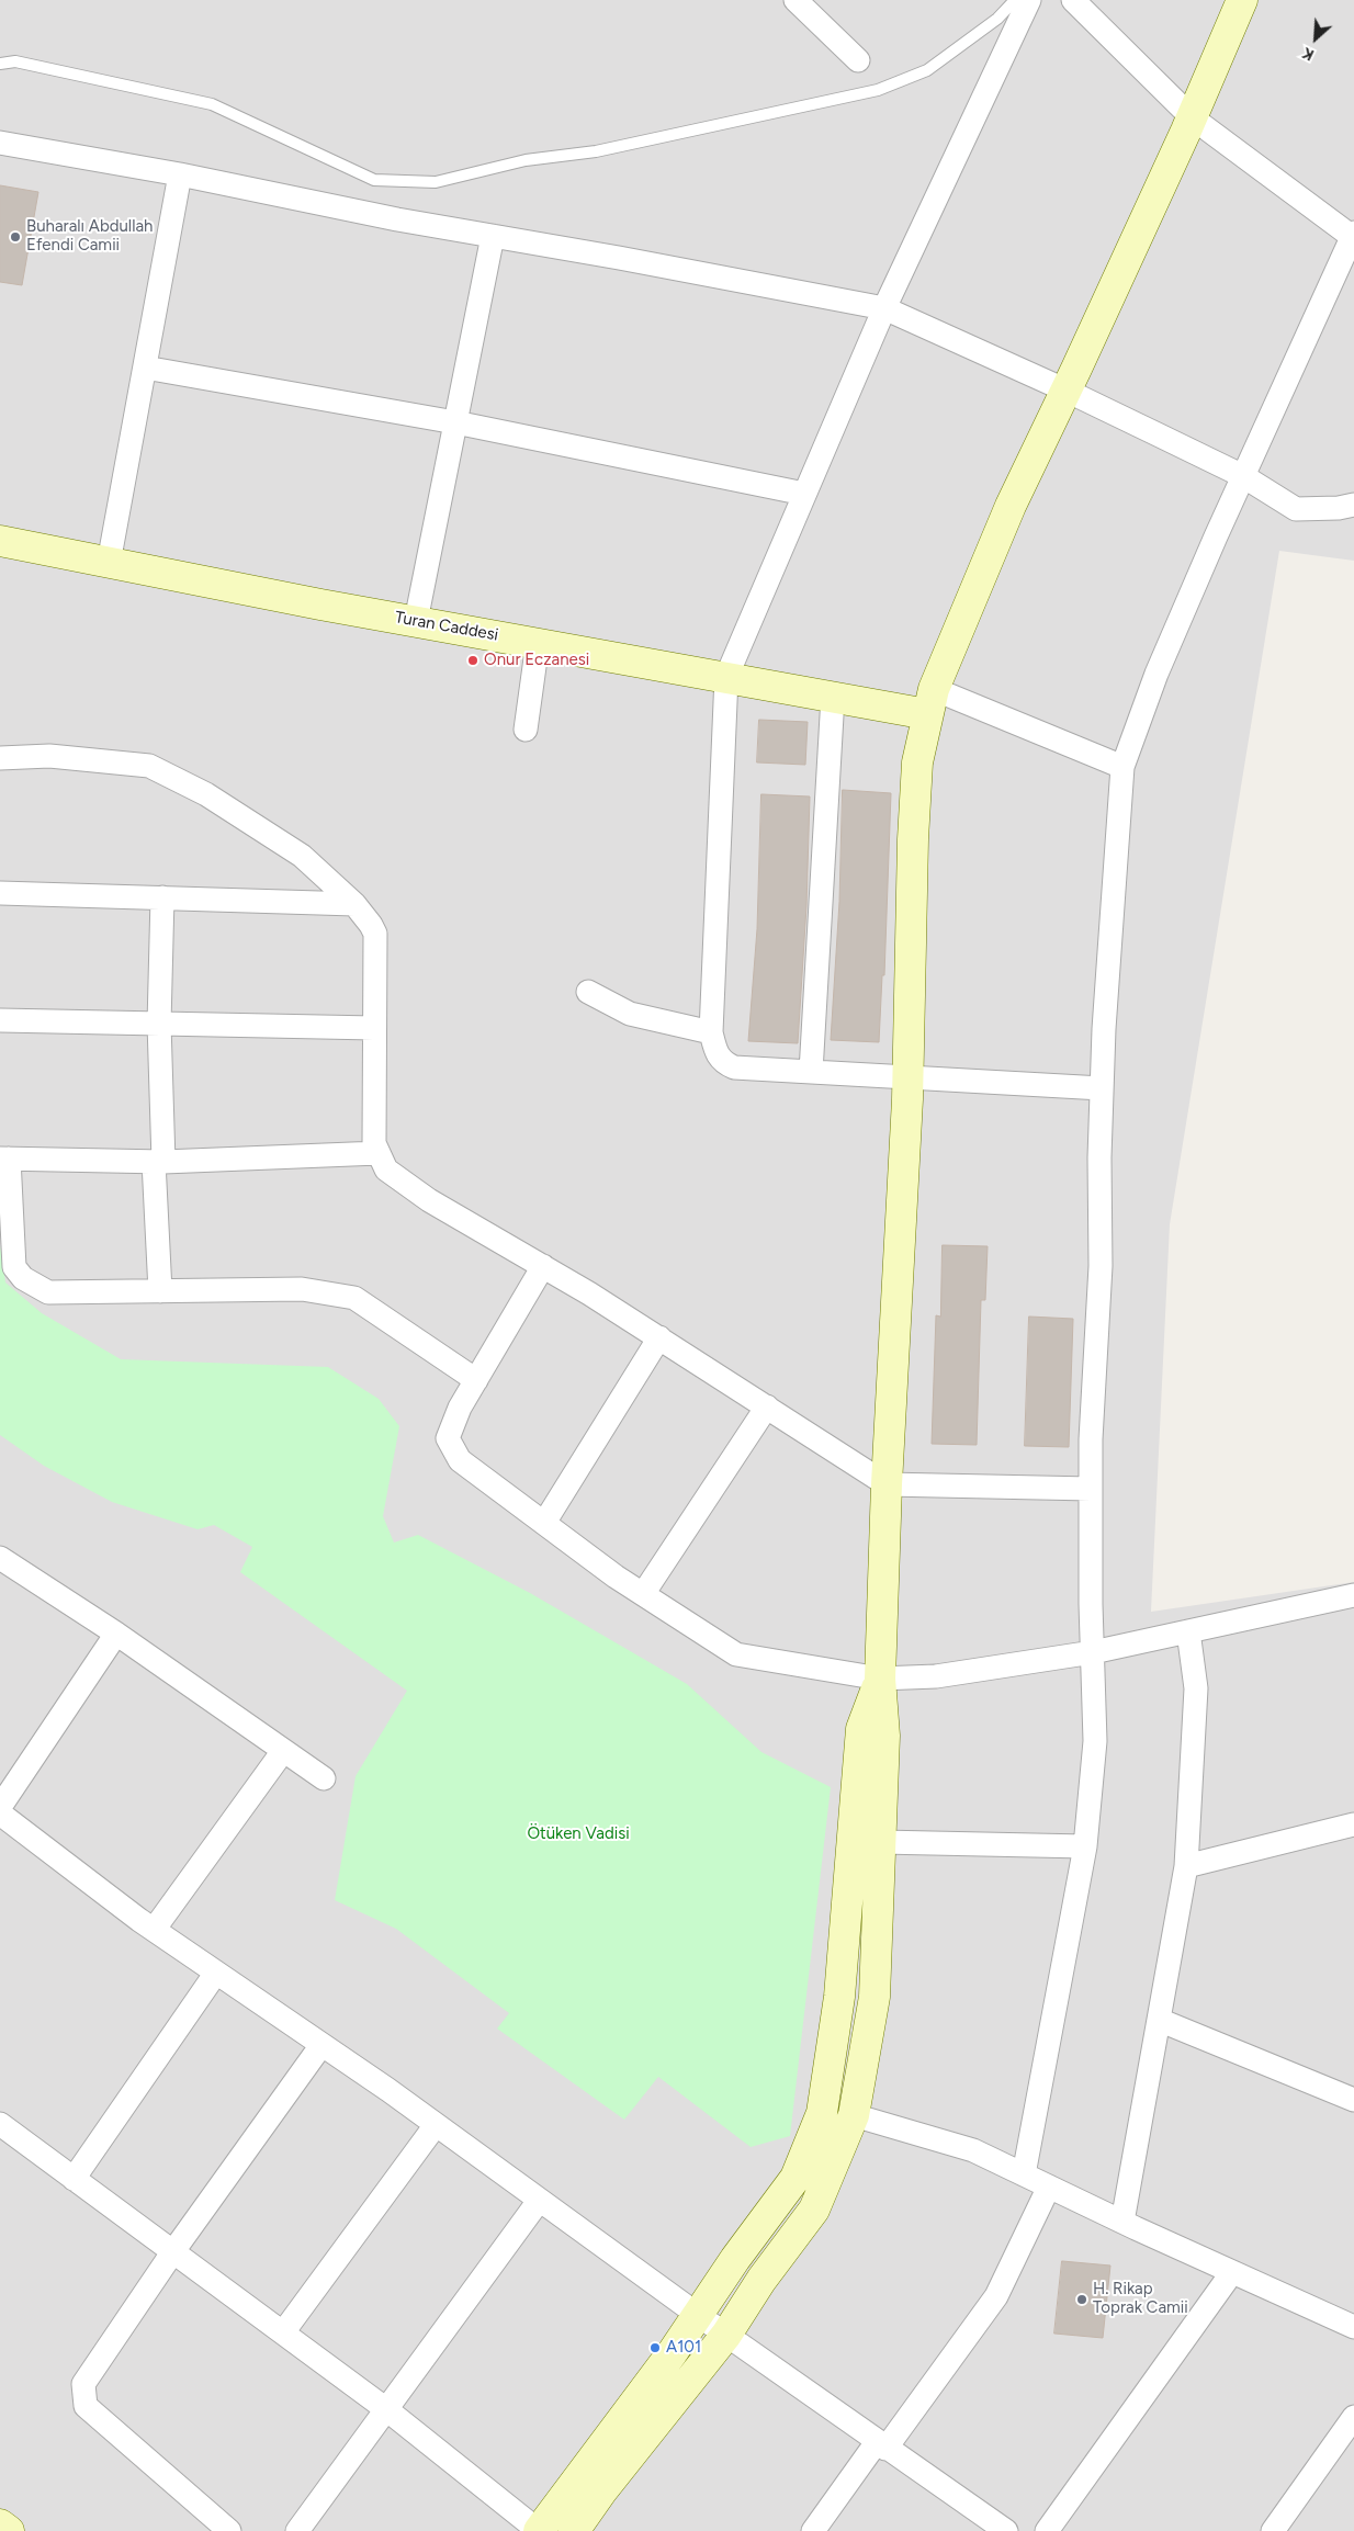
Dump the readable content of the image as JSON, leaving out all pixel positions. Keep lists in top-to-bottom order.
{
  "streets": {
    "street": ["Turan Caddesi"]
  },
  "parks": ["Ötüken Vadisi"],
  "places": [
    "Buharalı Abdullah Efendi Camii",
    "Onur Eczanesi",
    "H. Rikap Toprak Camii",
    "A101"
  ],
  "north": "bottom left"
}
